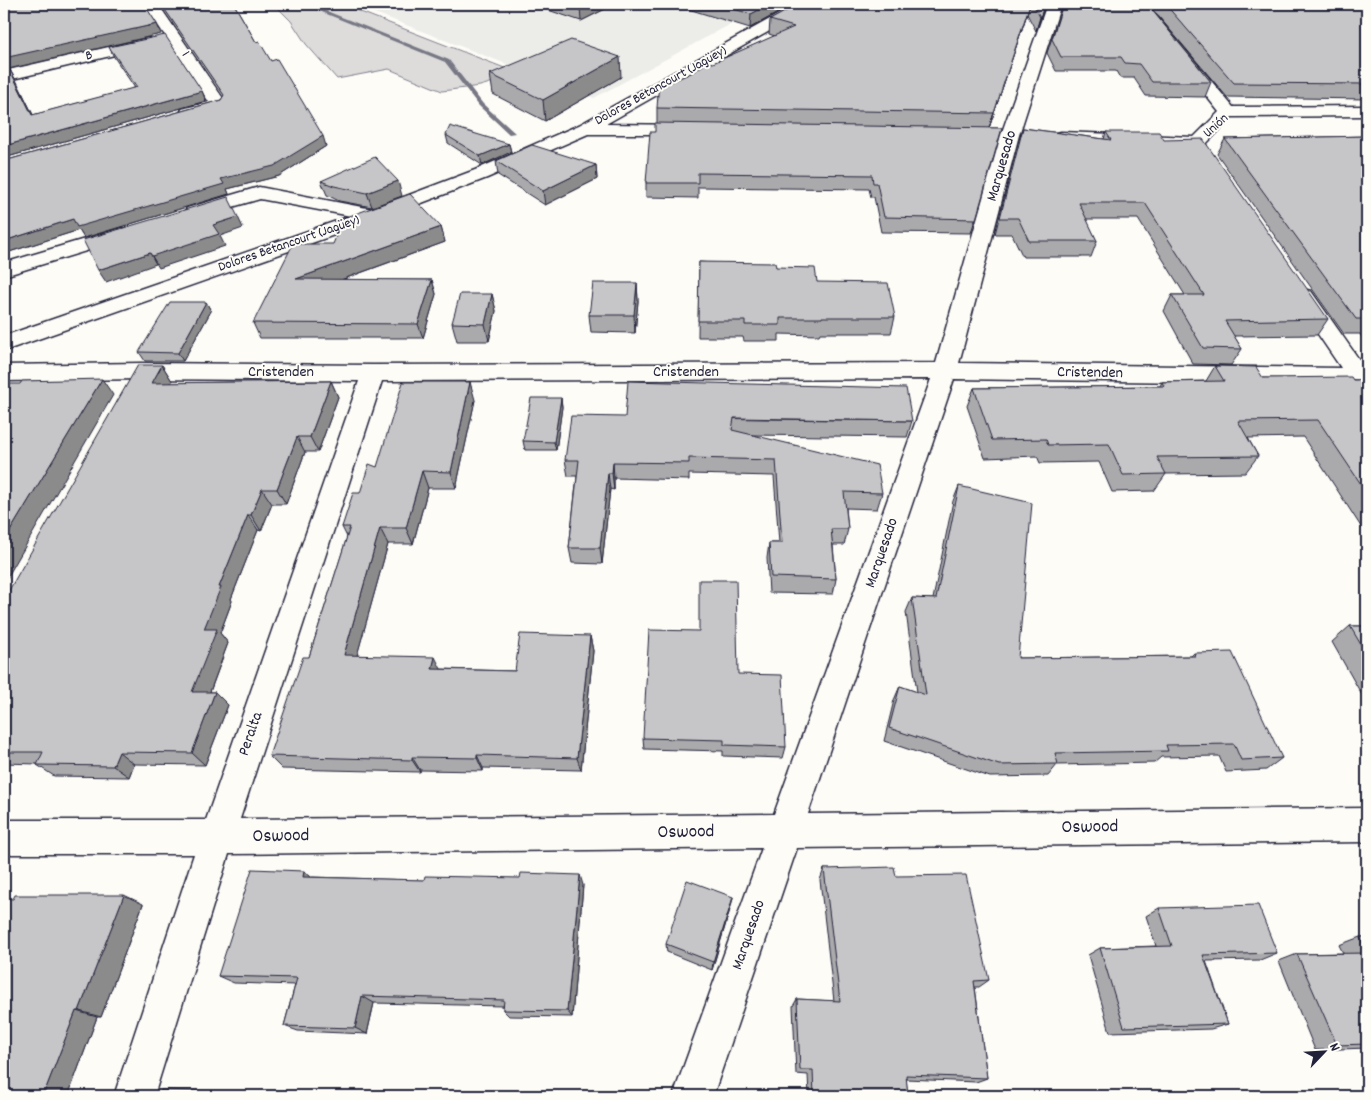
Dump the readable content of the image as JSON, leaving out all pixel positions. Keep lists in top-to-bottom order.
{
  "streets": {
    "street": [
      "1",
      "B",
      "Dolores Betancourt (Jagüey)",
      "Unión",
      "Marquesado",
      "Cristenden",
      "Peralta",
      "Oswood"
    ]
  },
  "crossings": [
    ["1", "B"],
    ["Marquesado", "Cristenden"],
    ["Marquesado", "Oswood"],
    ["Cristenden", "Peralta"],
    ["Peralta", "Oswood"]
  ],
  "north": "top right"
}
